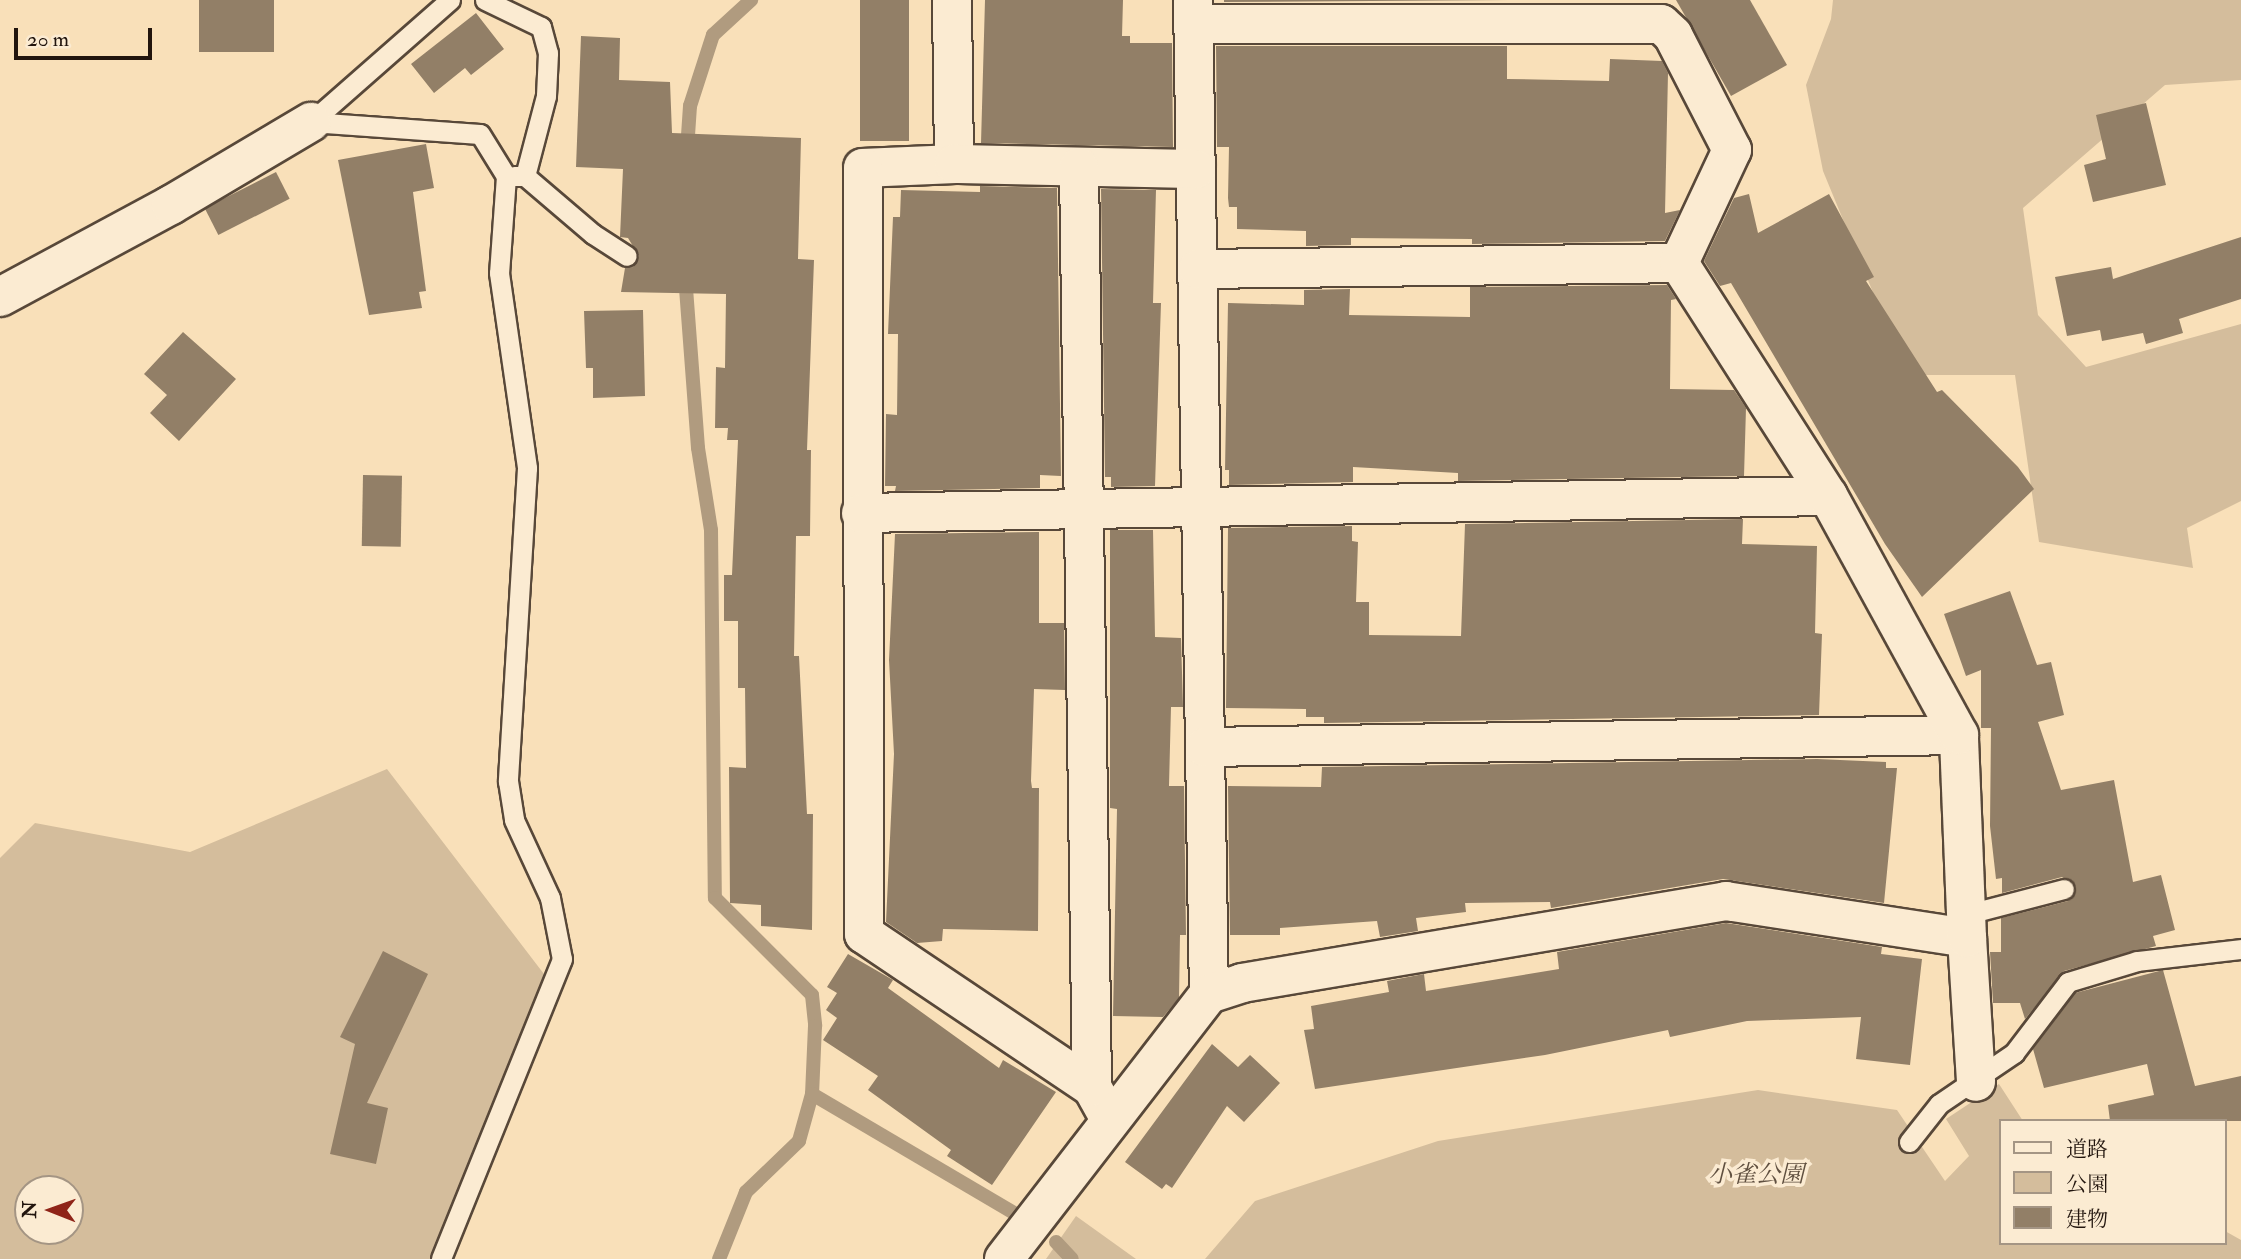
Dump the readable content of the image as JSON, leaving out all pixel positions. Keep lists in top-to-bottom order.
{
  "parks": ["小雀公園"],
  "legend": ["道路", "公園", "建物"],
  "scale_bar": "20 m",
  "north": "left"
}
